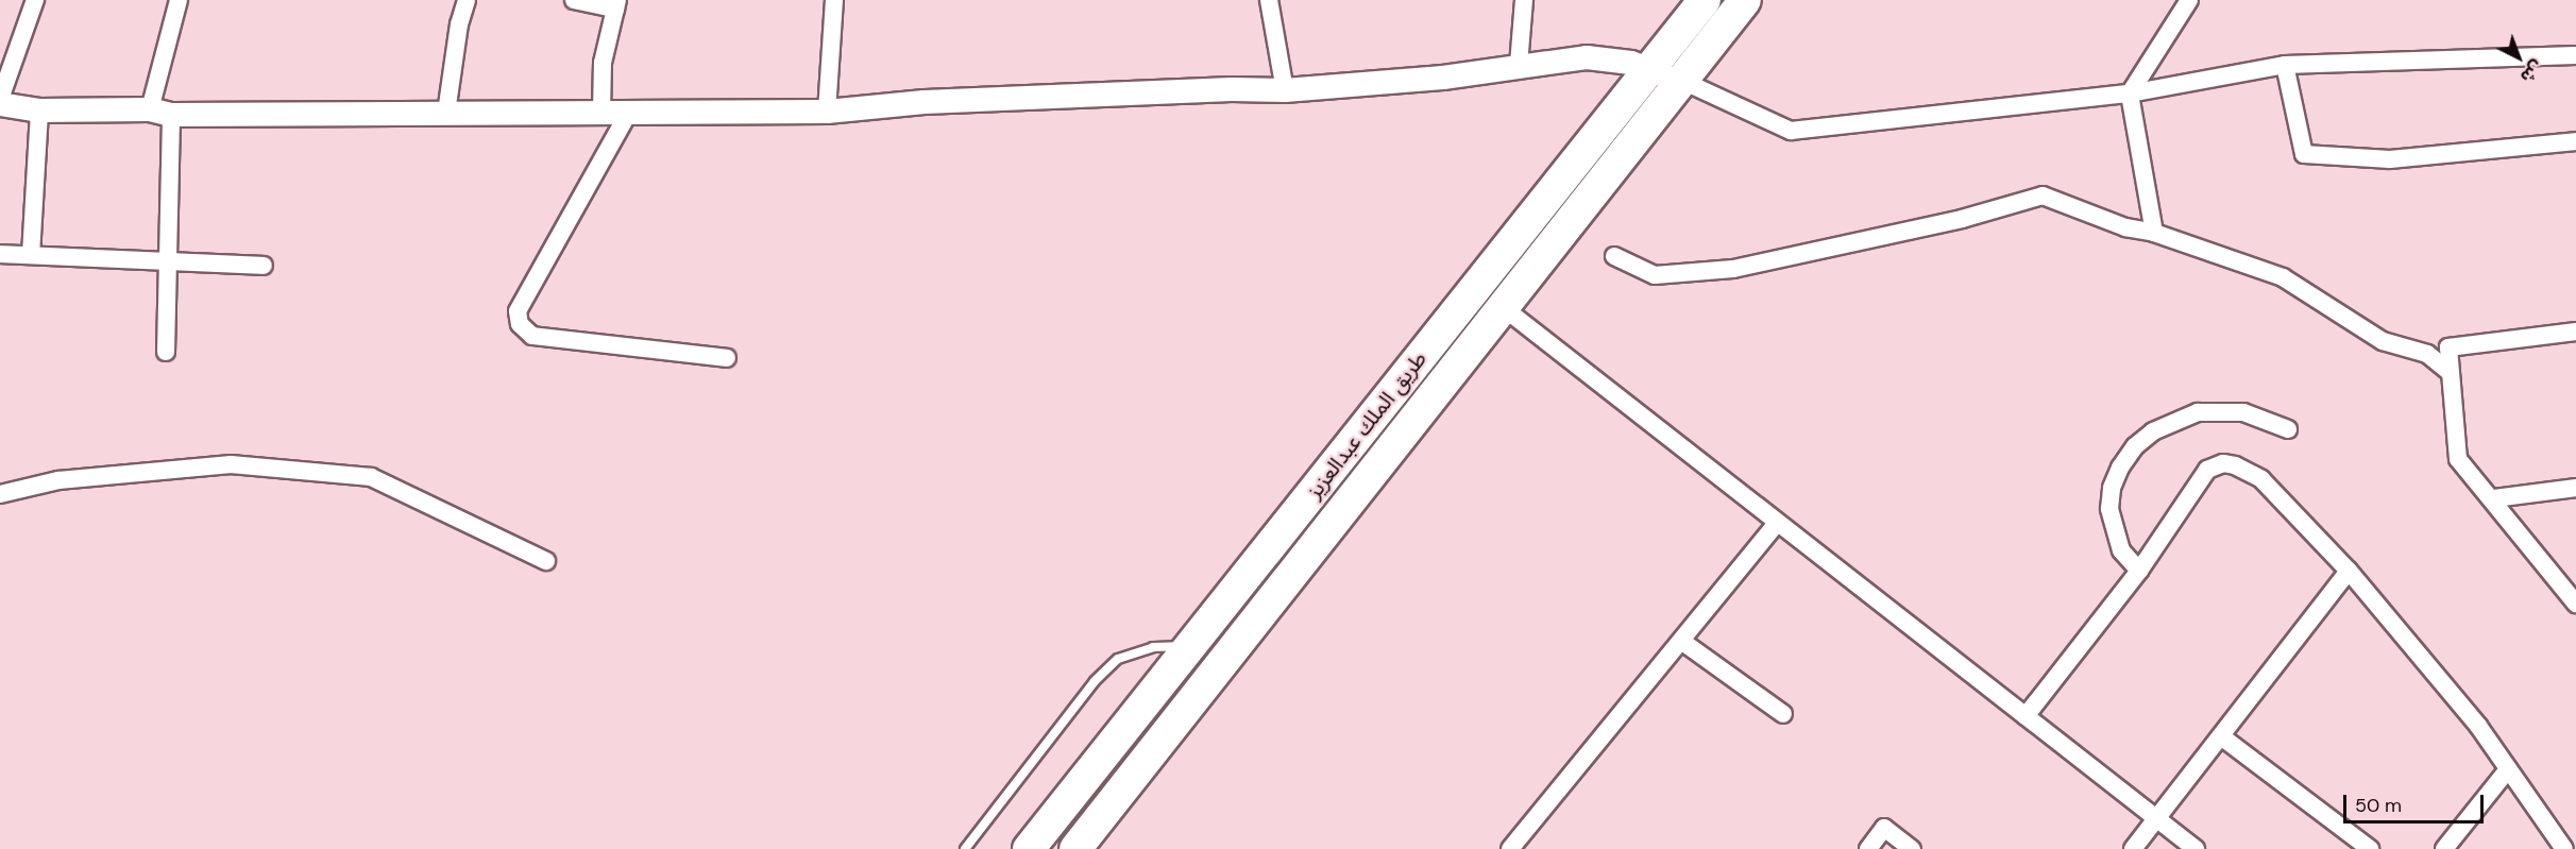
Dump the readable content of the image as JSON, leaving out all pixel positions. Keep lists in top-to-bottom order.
{
  "streets": {
    "highway": ["طريق الملك عبدالعزيز"]
  },
  "scale_bar": "50 m",
  "north": "bottom right"
}
